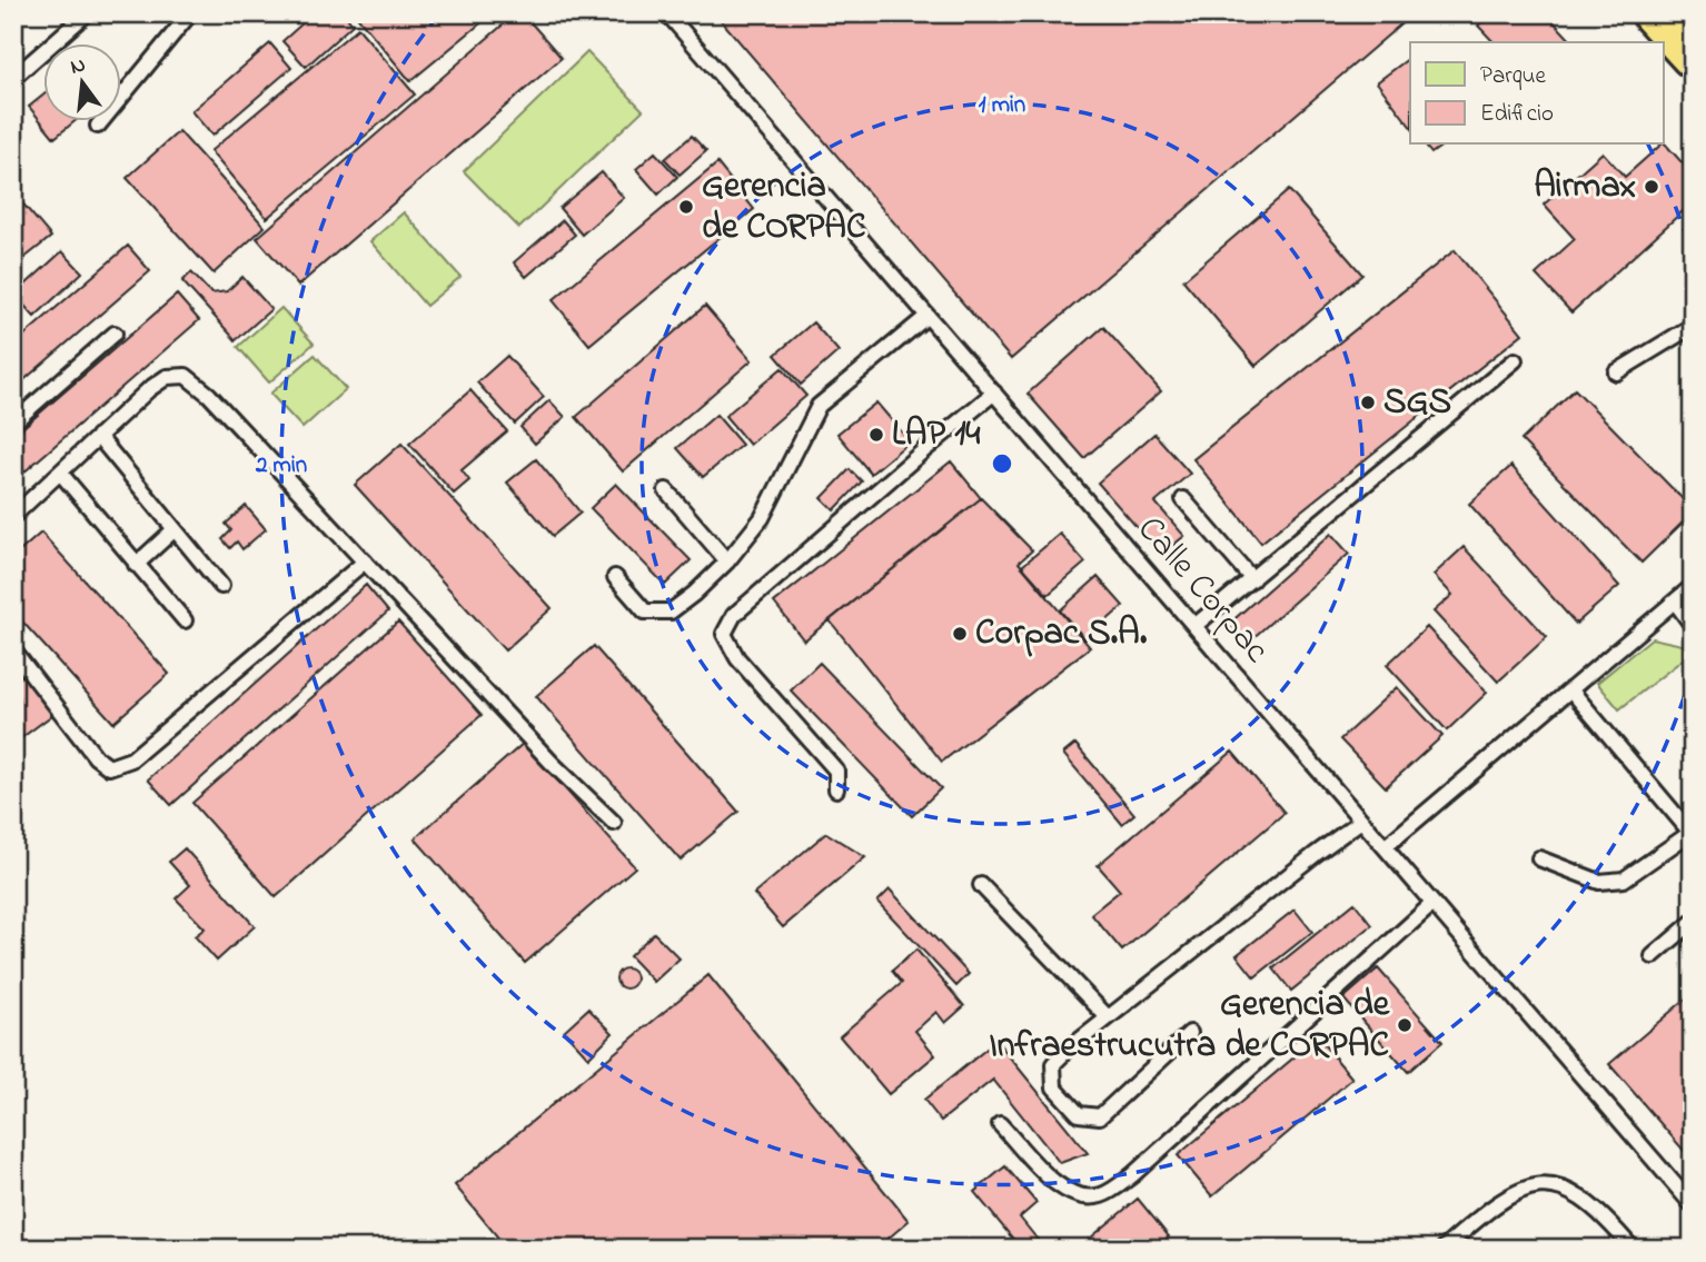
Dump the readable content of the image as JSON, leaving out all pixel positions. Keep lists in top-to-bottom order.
{
  "streets": {
    "lane": ["Calle Corpac"]
  },
  "places": [
    "Airmax",
    "Gerencia de CORPAC",
    "SGS",
    "LAP 14",
    "Corpac S.A.",
    "Gerencia de Infraestrucutra de CORPAC"
  ],
  "legend": ["Parque", "Edificio"],
  "north": "top",
  "rings": ["1 min", "2 min"]
}
